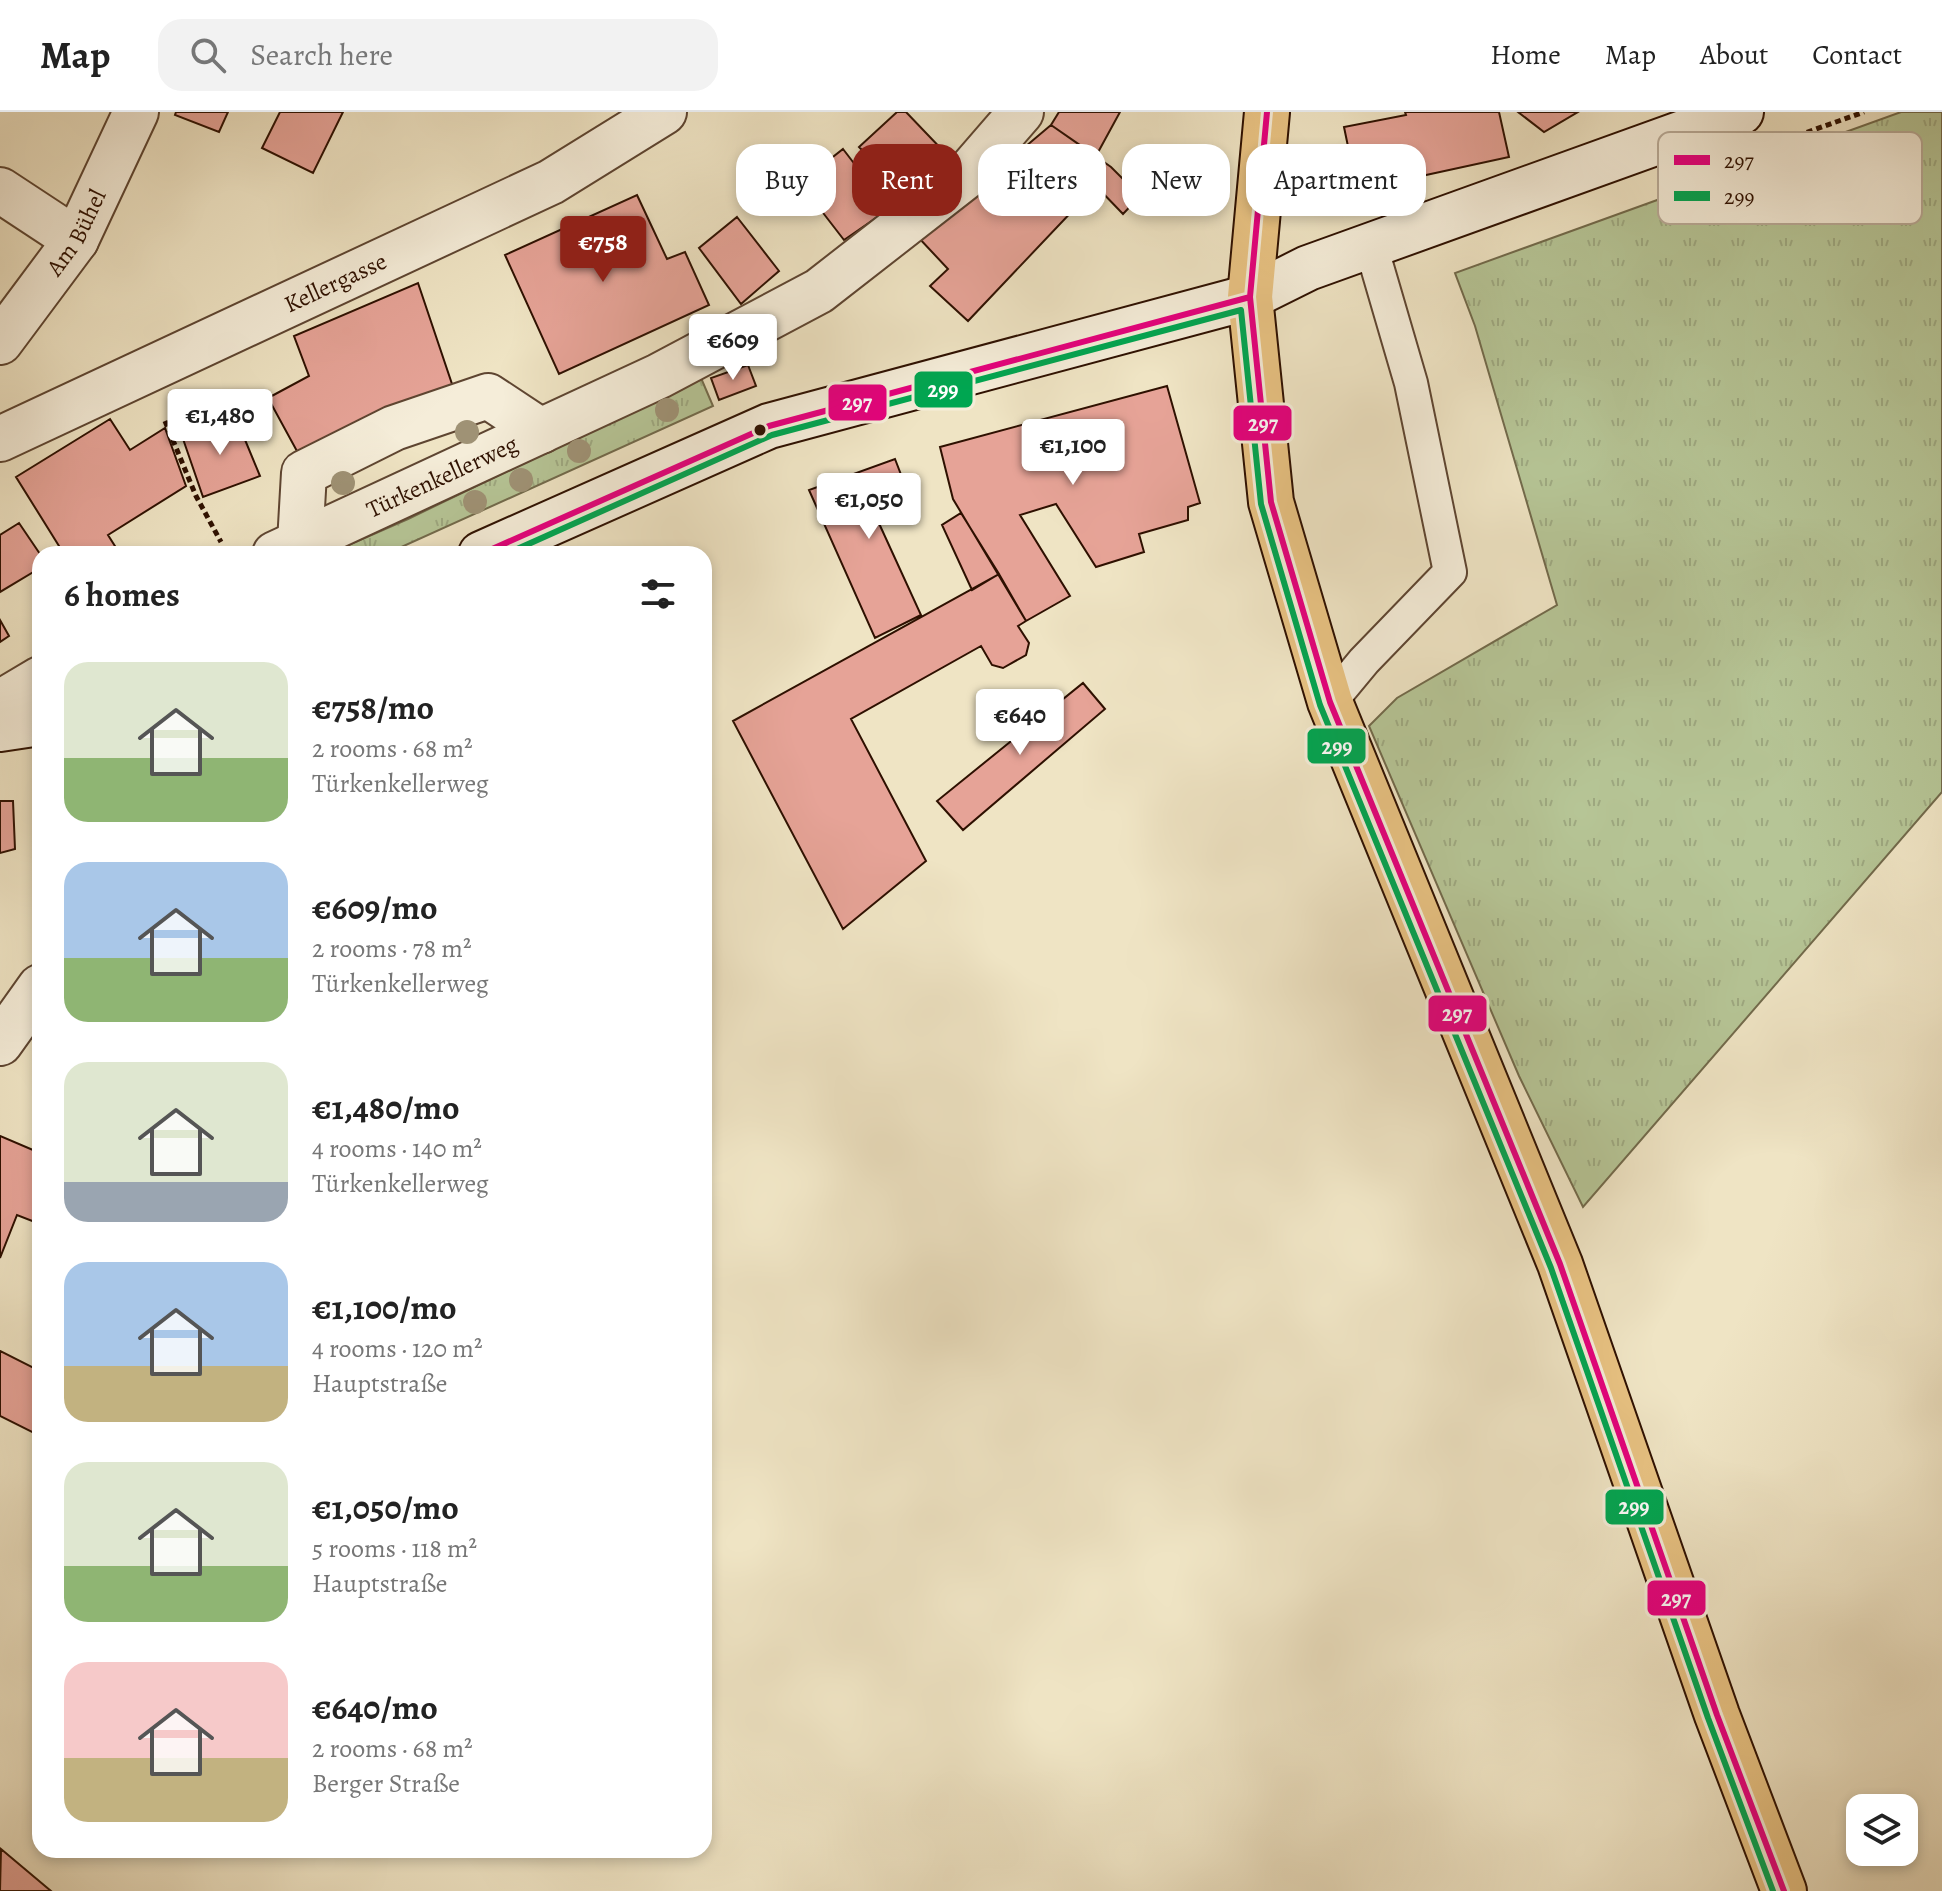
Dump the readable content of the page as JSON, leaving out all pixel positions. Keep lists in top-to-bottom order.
{
  "streets": {
    "street": ["Am Bühel", "Kellergasse", "Türkenkellerweg"]
  },
  "lines": ["transit line 297", "transit line 299"],
  "legend": ["297", "299"],
  "page": {
    "header": "Map",
    "search": "Search here",
    "nav": [
      "Home",
      "Map",
      "About",
      "Contact"
    ],
    "chip": [
      "Buy",
      "Rent",
      "Filters",
      "New",
      "Apartment"
    ],
    "price": [
      "€758",
      "€609",
      "€1,480",
      "€1,100",
      "€1,050",
      "€640"
    ],
    "heading": "6 homes",
    "list": [
      {
        "name": "€758/mo",
        "note": "2 rooms · 68 m² · Türkenkellerweg"
      },
      {
        "name": "€609/mo",
        "note": "2 rooms · 78 m² · Türkenkellerweg"
      },
      {
        "name": "€1,480/mo",
        "note": "4 rooms · 140 m² · Türkenkellerweg"
      },
      {
        "name": "€1,100/mo",
        "note": "4 rooms · 120 m² · Hauptstraße"
      },
      {
        "name": "€1,050/mo",
        "note": "5 rooms · 118 m² · Hauptstraße"
      },
      {
        "name": "€640/mo",
        "note": "2 rooms · 68 m² · Berger Straße"
      }
    ]
  }
}
